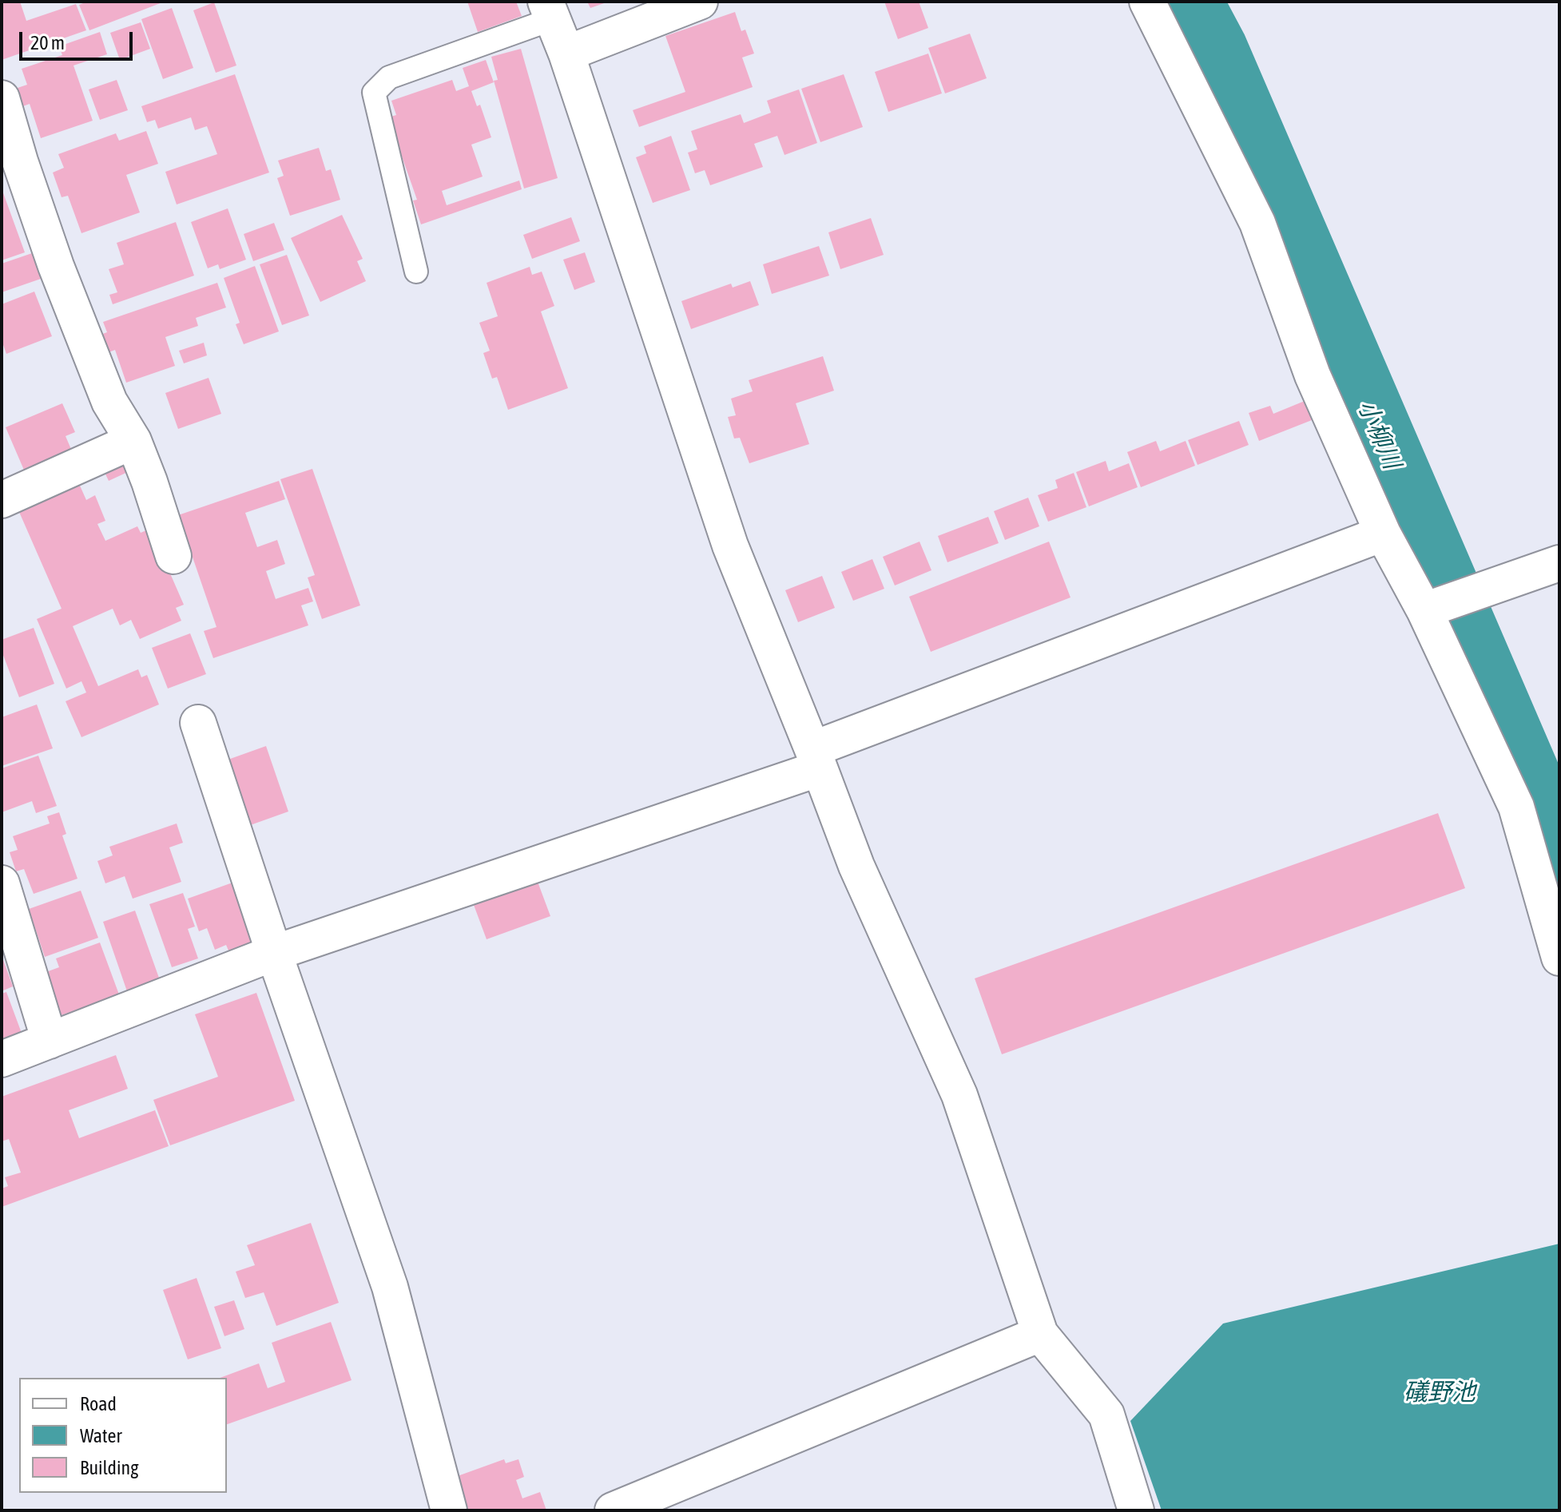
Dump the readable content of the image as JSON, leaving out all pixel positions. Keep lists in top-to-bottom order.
{
  "water": ["小柳川", "礒野池"],
  "legend": ["Road", "Water", "Building"],
  "scale_bar": "20 m"
}
